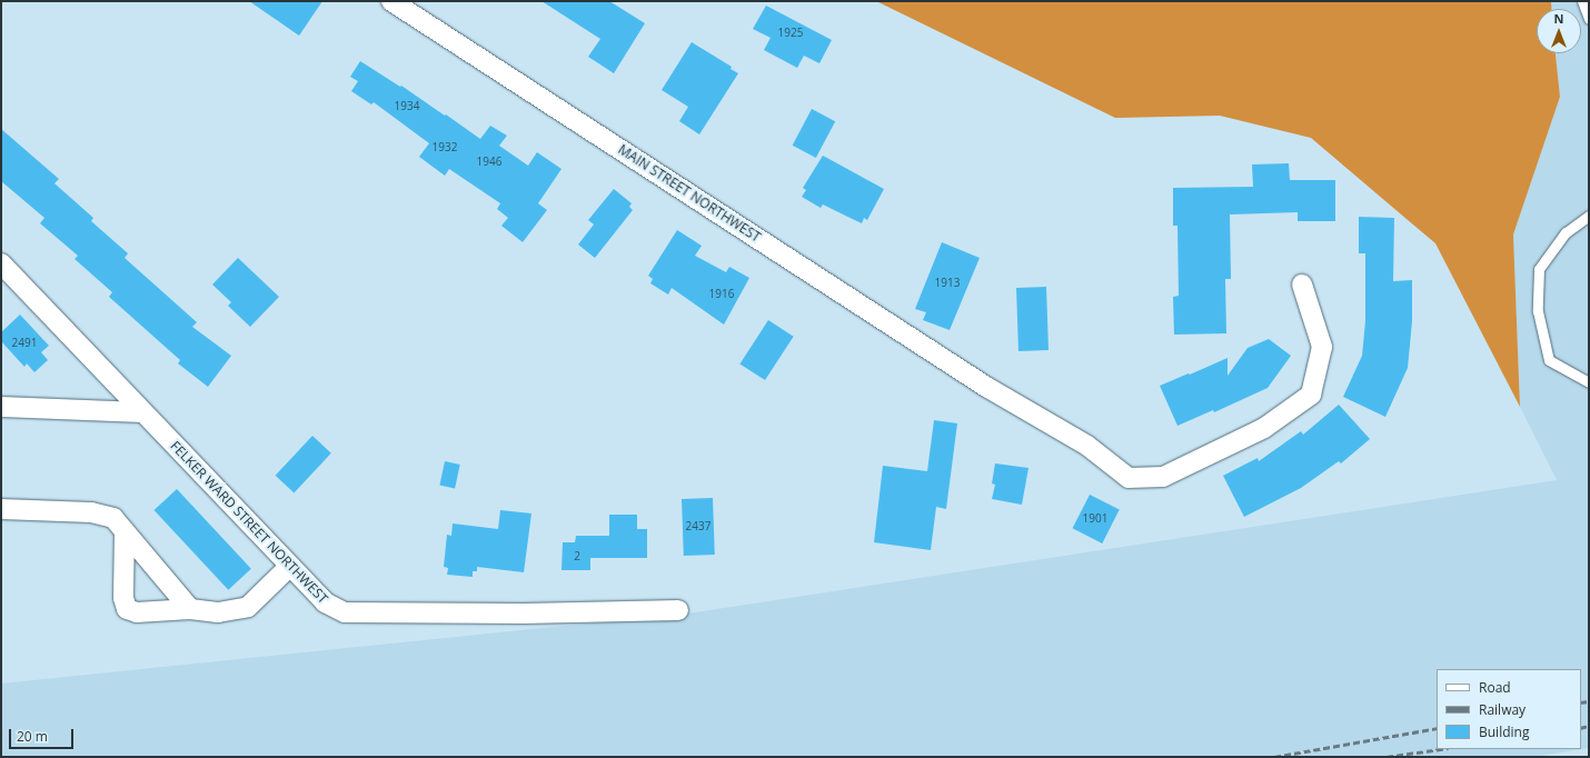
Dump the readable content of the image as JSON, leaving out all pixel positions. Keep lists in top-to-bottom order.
{
  "streets": {
    "street": ["MAIN STREET NORTHWEST", "FELKER WARD STREET NORTHWEST"]
  },
  "house_numbers": [
    "1925",
    "1934",
    "1932",
    "1946",
    "1913",
    "1916",
    "2491",
    "1901",
    "2437",
    "2"
  ],
  "legend": ["Road", "Railway", "Building"],
  "scale_bar": "20 m",
  "north": "top"
}
